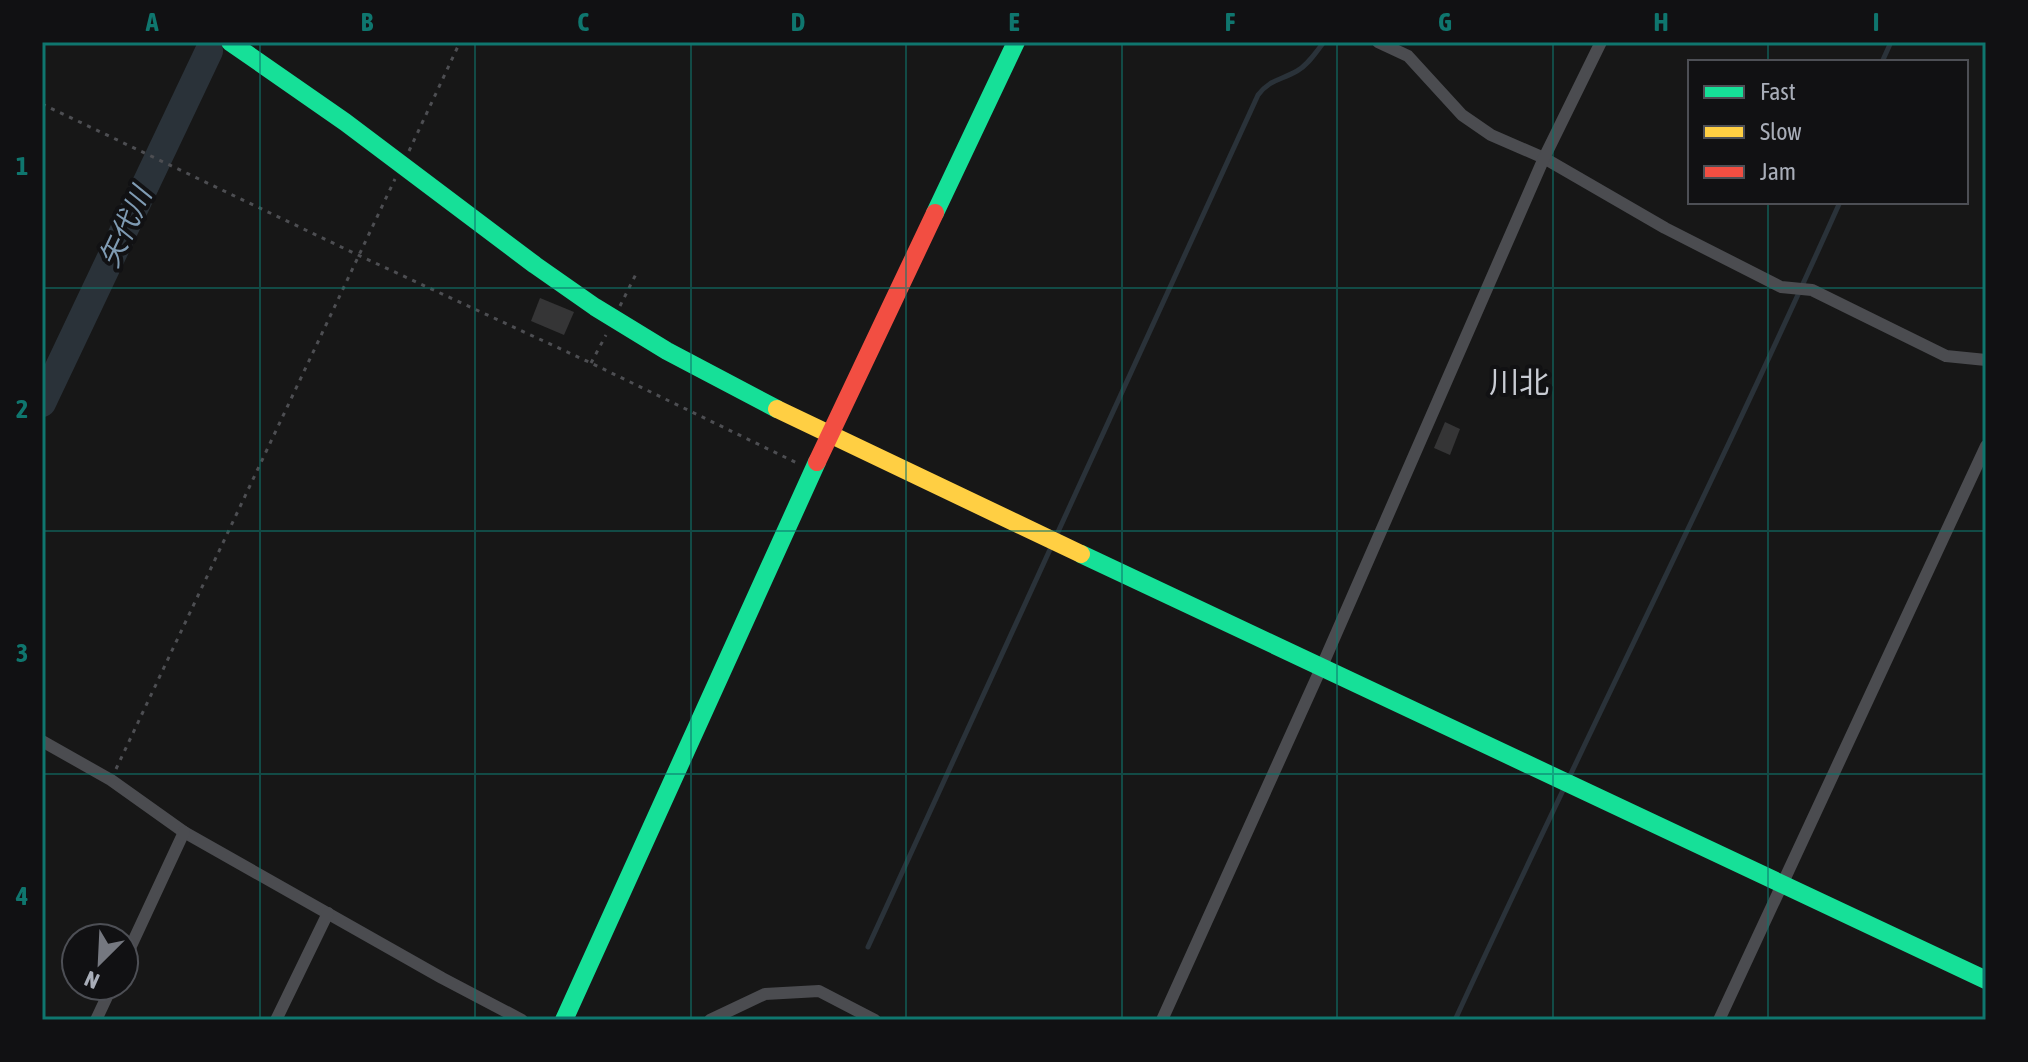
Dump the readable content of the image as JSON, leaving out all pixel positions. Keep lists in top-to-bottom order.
{
  "districts": ["川北"],
  "water": ["矢代川"],
  "legend": ["Fast", "Slow", "Jam"],
  "north": "bottom left",
  "grid": {
    "columns": [
      "A",
      "B",
      "C",
      "D",
      "E",
      "F",
      "G",
      "H",
      "I"
    ],
    "rows": [
      "1",
      "2",
      "3",
      "4"
    ]
  }
}
